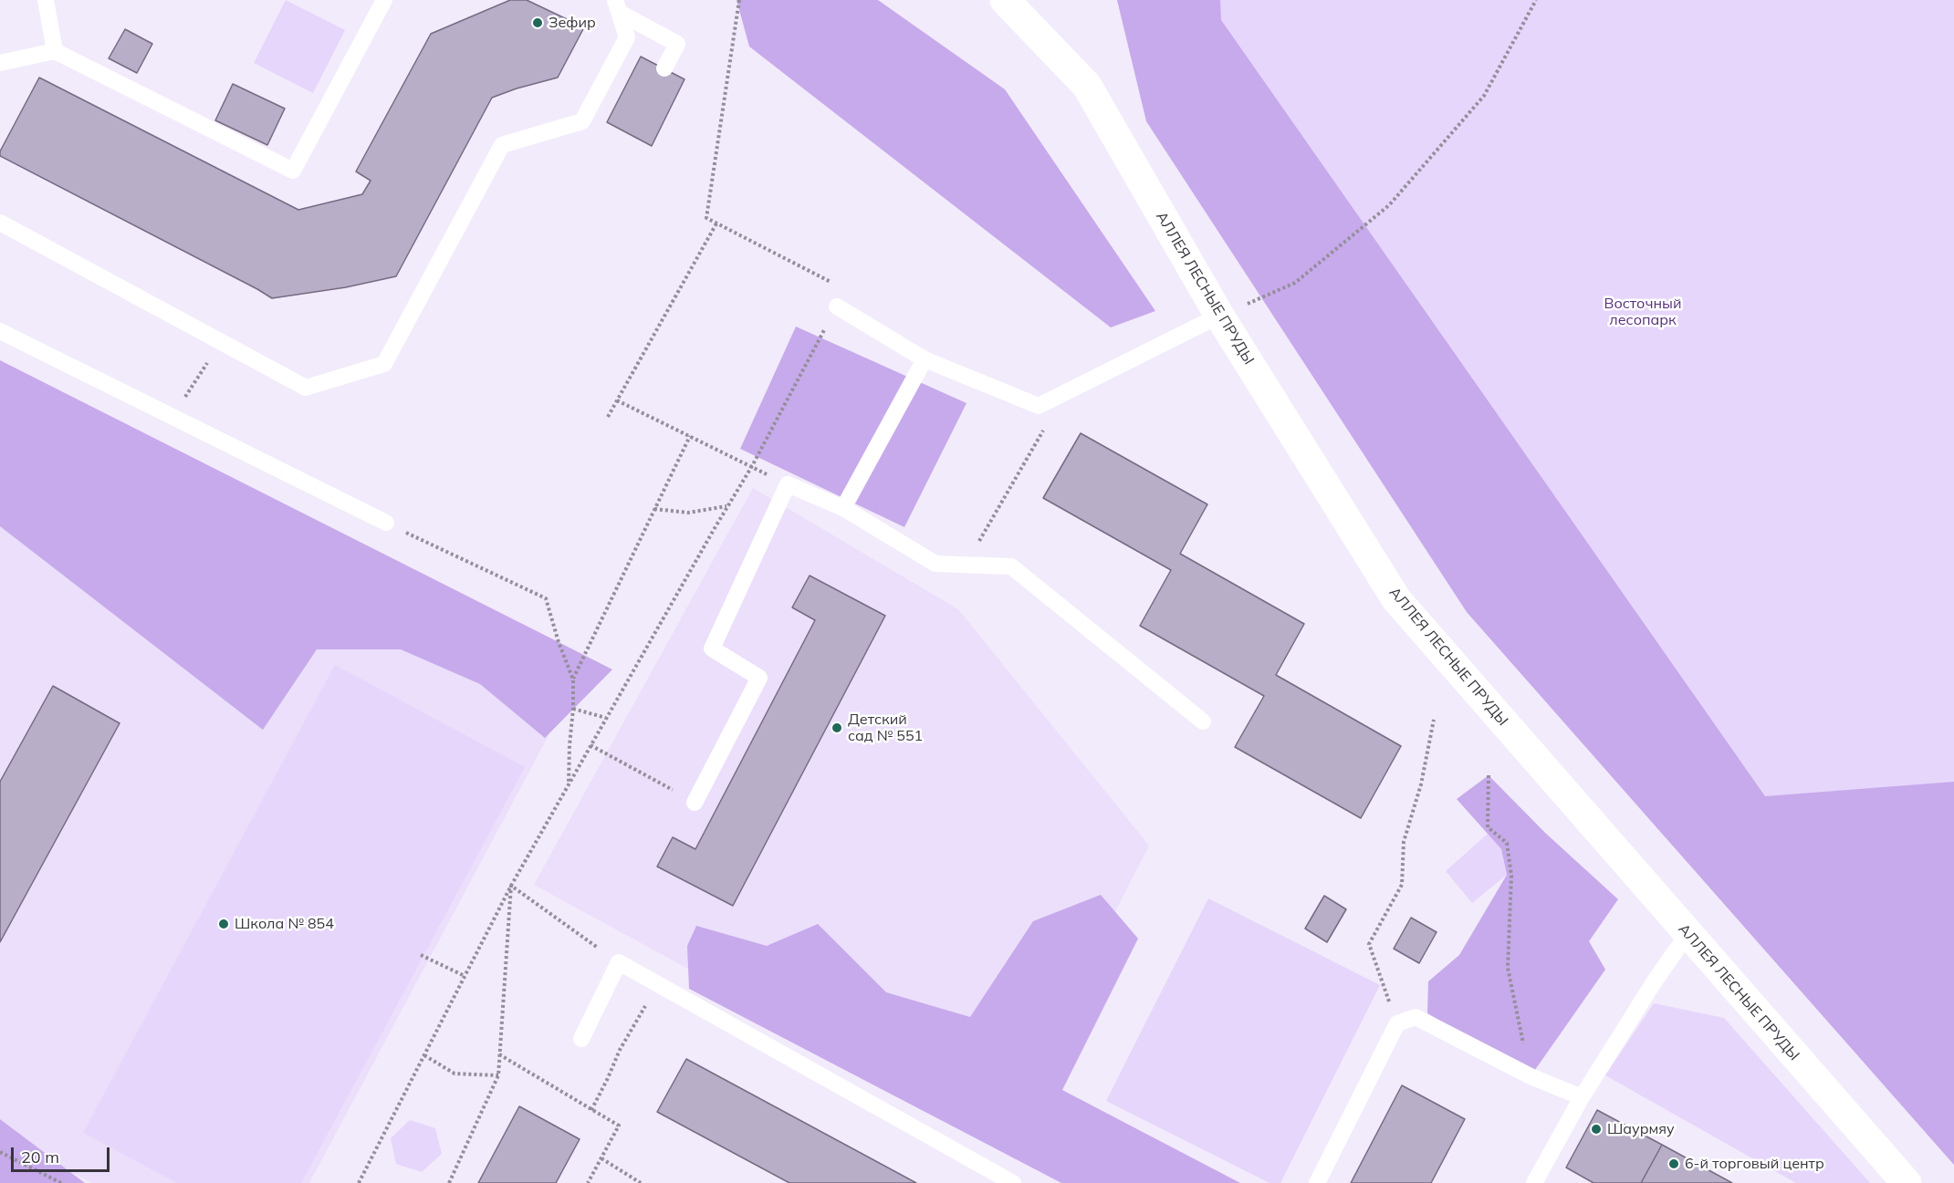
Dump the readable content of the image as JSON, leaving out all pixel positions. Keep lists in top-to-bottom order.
{
  "streets": {
    "street": ["АЛЛЕЯ ЛЕСНЫЕ ПРУДЫ"]
  },
  "parks": ["Восточный лесопарк"],
  "places": [
    "Зефир",
    "Детский сад № 551",
    "Школа № 854",
    "Шаурмяу",
    "6-й торговый центр"
  ],
  "scale_bar": "20 m"
}
